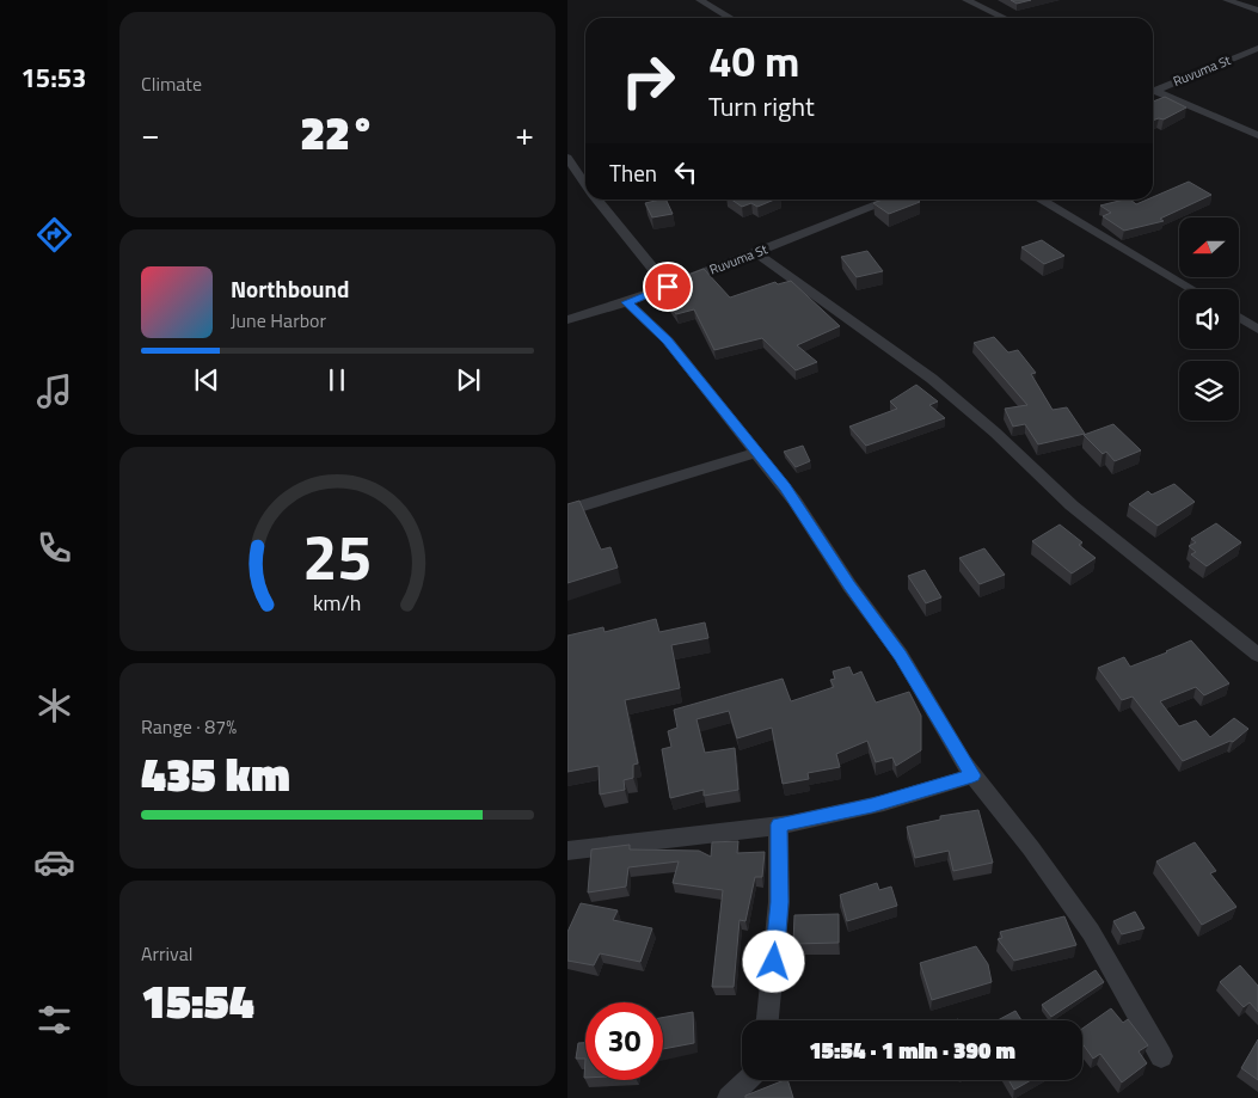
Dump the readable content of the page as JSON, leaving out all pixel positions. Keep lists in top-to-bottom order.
{
  "streets": {
    "street": ["Ruvuma St"]
  },
  "north": "left",
  "page": {
    "tabs": "15:53",
    "tile": [
      "Climate",
      ["Range · 87%", "435 km"],
      ["Arrival", "15:54"]
    ],
    "turn": ["40 m", "Turn right"],
    "heat": ["−", "22°", "+"],
    "then": "Then",
    "song": ["Northbound", "June Harbor"],
    "limit": "30",
    "trip": "15:54 · 1 min · 390 m",
    "gauge": ["25", "km/h"]
  }
}
